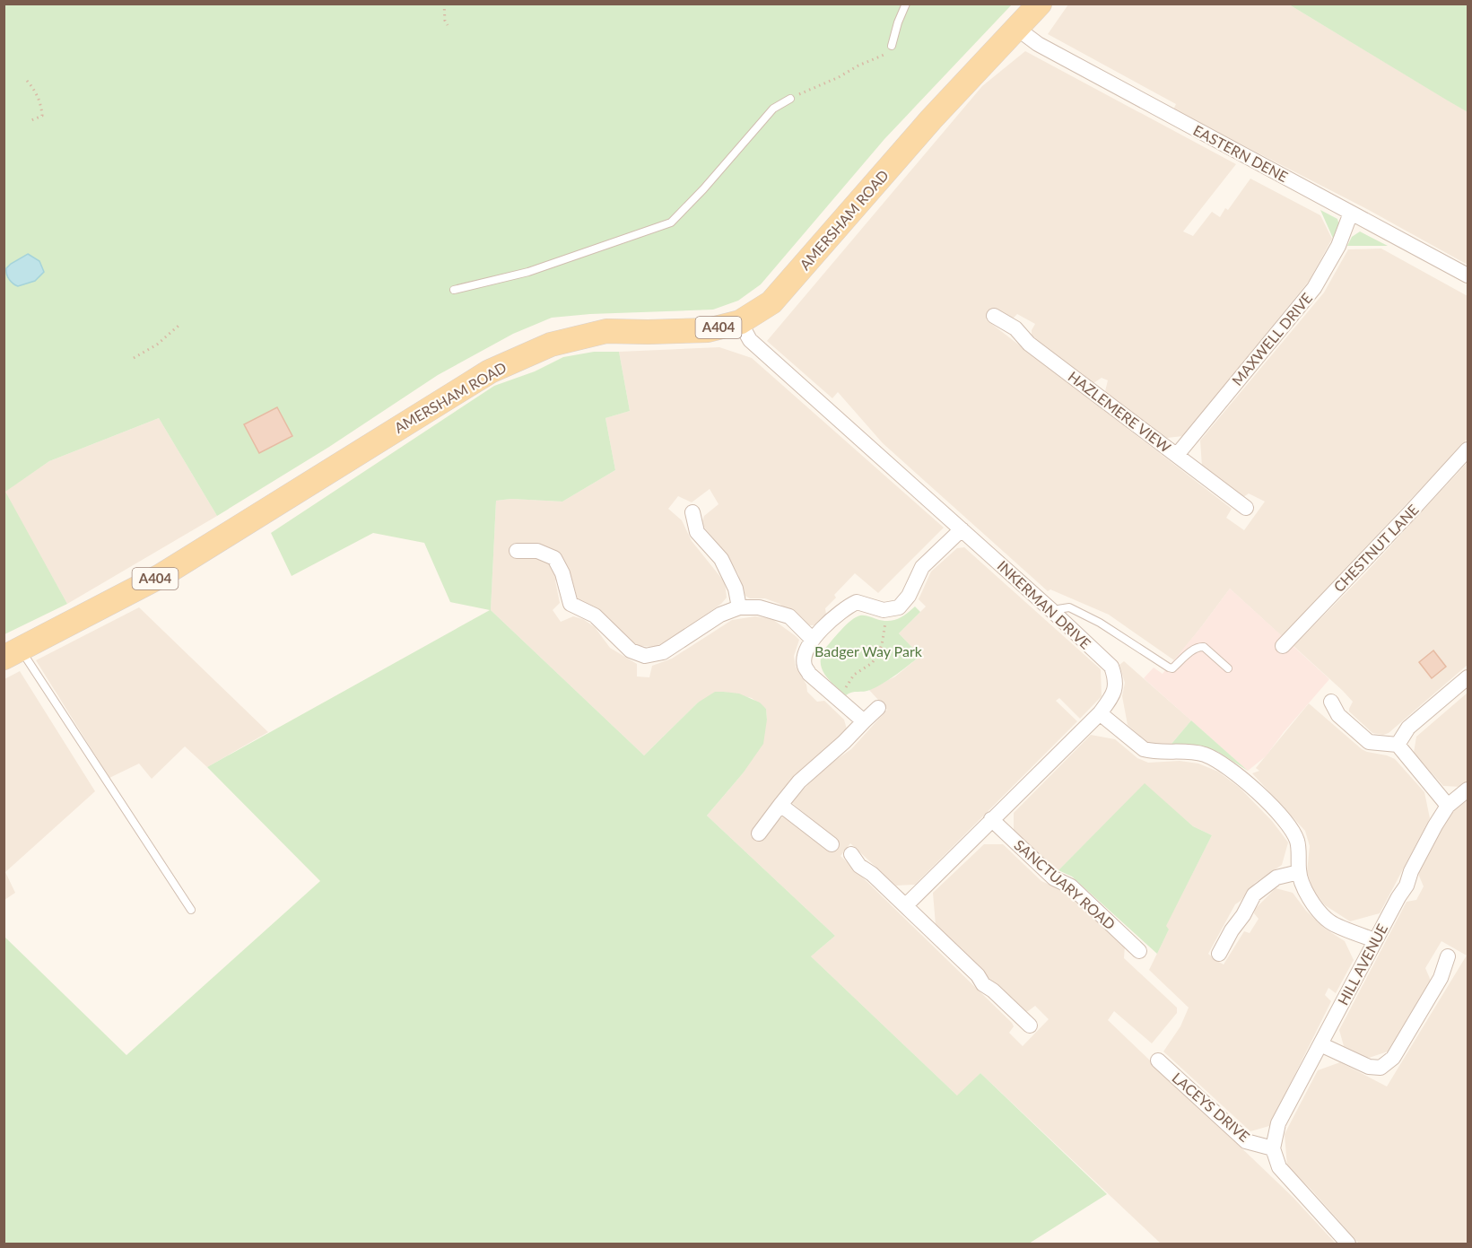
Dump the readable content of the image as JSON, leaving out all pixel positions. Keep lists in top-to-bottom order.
{
  "streets": {
    "main road": ["AMERSHAM ROAD", "A404"],
    "street": [
      "EASTERN DENE",
      "MAXWELL DRIVE",
      "HAZLEMERE VIEW",
      "CHESTNUT LANE",
      "INKERMAN DRIVE",
      "SANCTUARY ROAD",
      "HILL AVENUE",
      "LACEYS DRIVE"
    ]
  },
  "crossings": [
    ["EASTERN DENE", "AMERSHAM ROAD"],
    ["EASTERN DENE", "MAXWELL DRIVE"],
    ["AMERSHAM ROAD", "INKERMAN DRIVE"],
    ["MAXWELL DRIVE", "HAZLEMERE VIEW"],
    ["INKERMAN DRIVE", "SANCTUARY ROAD"],
    ["HILL AVENUE", "LACEYS DRIVE"]
  ],
  "parks": ["Badger Way Park"]
}
